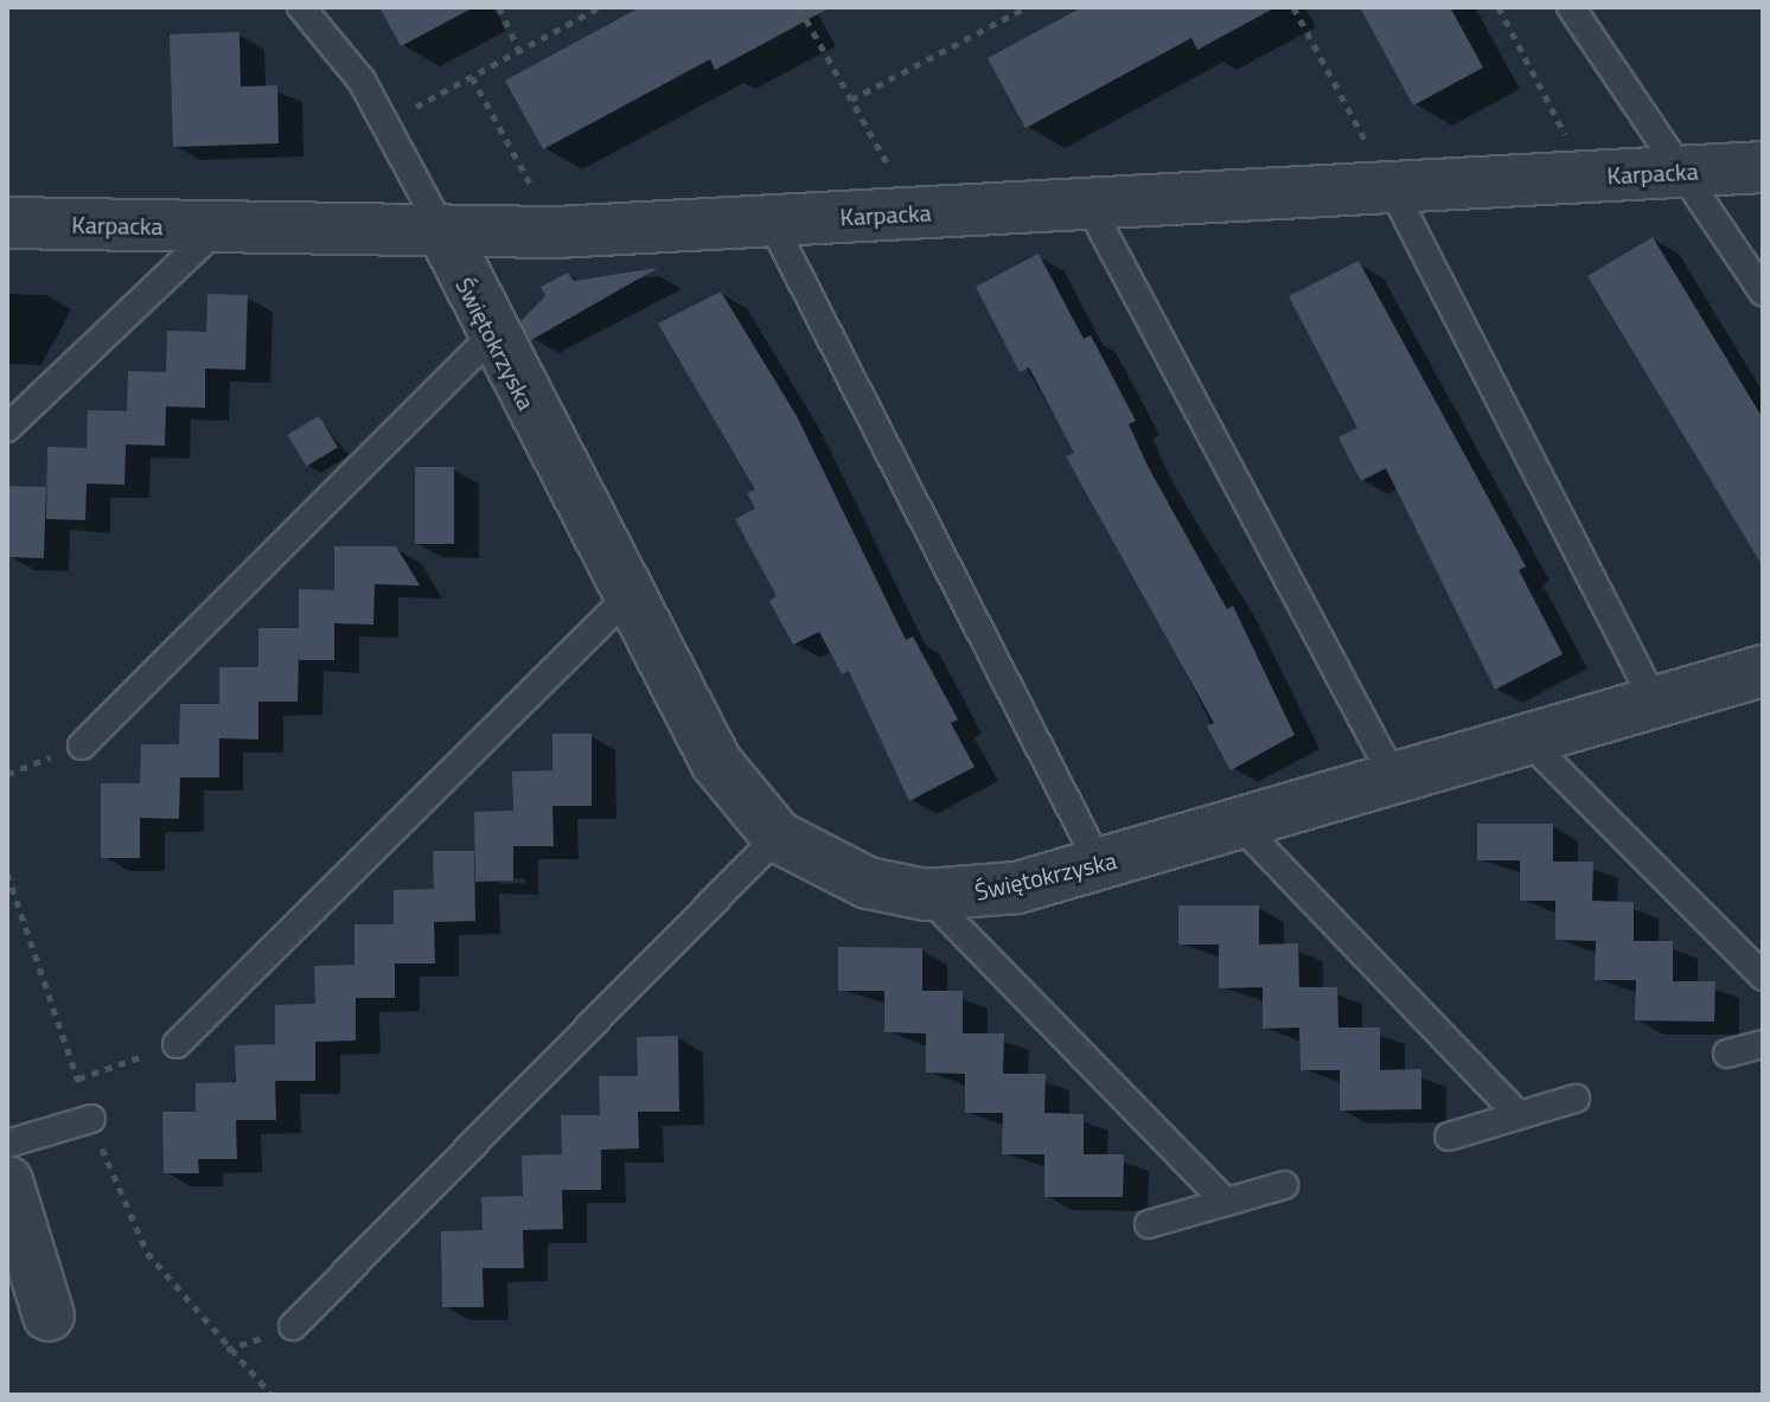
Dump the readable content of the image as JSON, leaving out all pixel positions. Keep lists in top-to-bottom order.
{
  "streets": {
    "street": ["Karpacka", "Świętokrzyska"]
  },
  "crossings": [
    ["Karpacka", "Świętokrzyska"]
  ]
}
